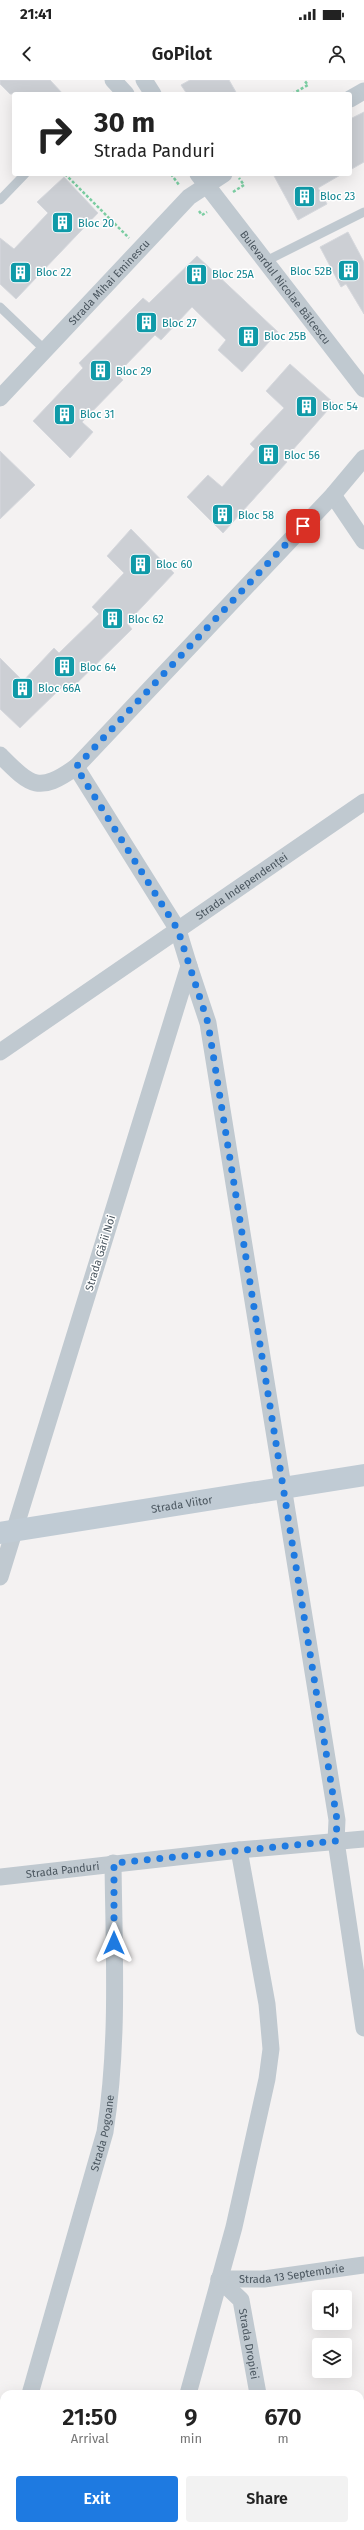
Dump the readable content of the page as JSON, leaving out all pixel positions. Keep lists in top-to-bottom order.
{
  "streets": {
    "street": [
      "Strada Mihai Eminescu",
      "Bulevardul Nicolae Bălcescu",
      "Strada Independenței",
      "Strada Gării Noi",
      "Strada Viitor",
      "Strada Panduri",
      "Strada Pogoane",
      "Strada 13 Septembrie",
      "Strada Dropiei"
    ]
  },
  "crossings": [
    ["Strada Mihai Eminescu", "Bulevardul Nicolae Bălcescu"],
    ["Strada Gării Noi", "Strada Viitor"],
    ["Strada Panduri", "Strada Pogoane"],
    ["Strada 13 Septembrie", "Strada Dropiei"]
  ],
  "places": {
    "building": [
      "Bloc 23",
      "Bloc 20",
      "Bloc 52B",
      "Bloc 22",
      "Bloc 25A",
      "Bloc 27",
      "Bloc 25B",
      "Bloc 29",
      "Bloc 54",
      "Bloc 31",
      "Bloc 56",
      "Bloc 58",
      "Bloc 60",
      "Bloc 62",
      "Bloc 64",
      "Bloc 66A"
    ]
  },
  "page": {
    "status": "21:41",
    "header": "GoPilot",
    "turn": ["30 m", "Strada Panduri"],
    "eta": [
      "21:50",
      "Arrival",
      "9",
      "min",
      "670",
      "m"
    ],
    "buttons": ["Exit", "Share"]
  }
}
